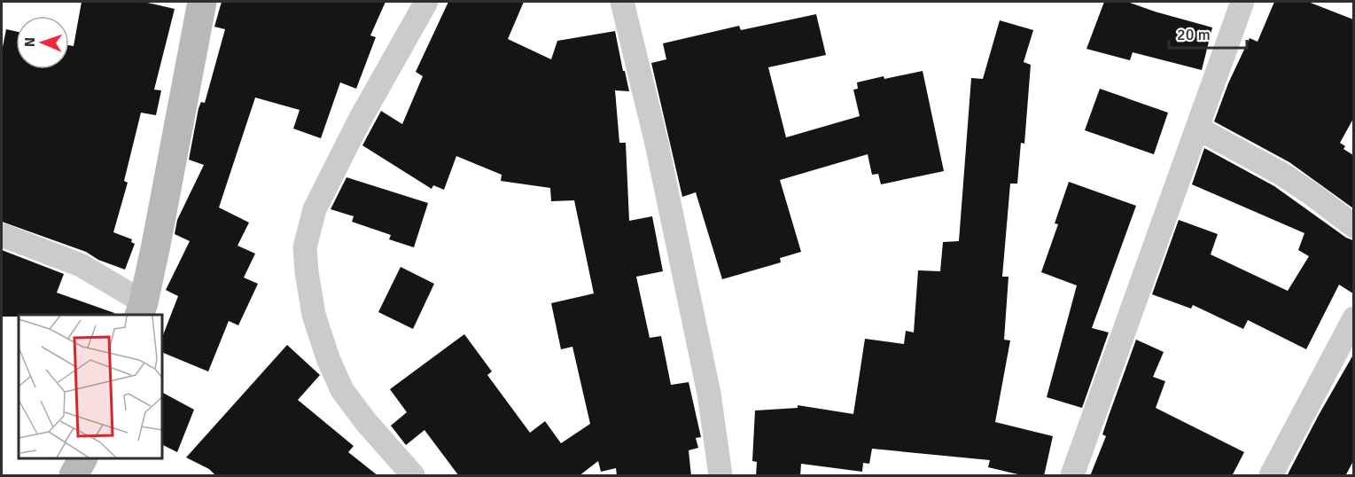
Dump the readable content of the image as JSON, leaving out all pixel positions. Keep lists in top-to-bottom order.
{
  "scale_bar": "20 m",
  "north": "left"
}
